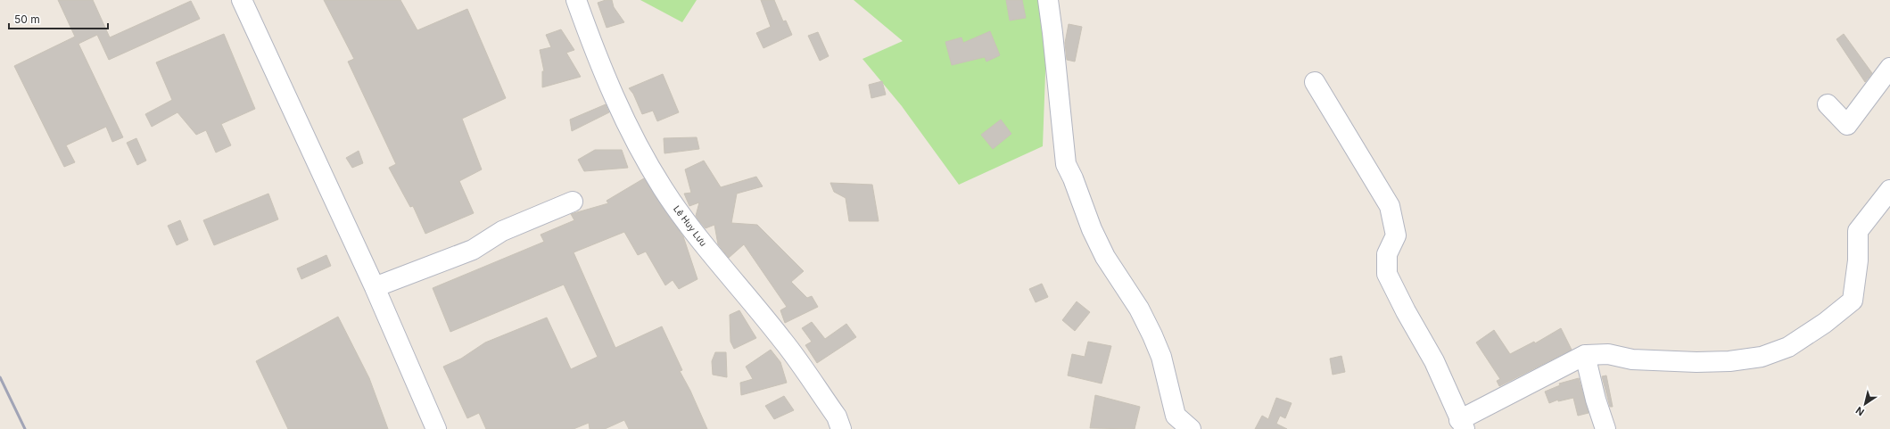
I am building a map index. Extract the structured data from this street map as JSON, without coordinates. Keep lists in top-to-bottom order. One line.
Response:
{"streets":{"street":["Lê Huy Lưu"]},"scale_bar":"50 m","north":"bottom left"}
